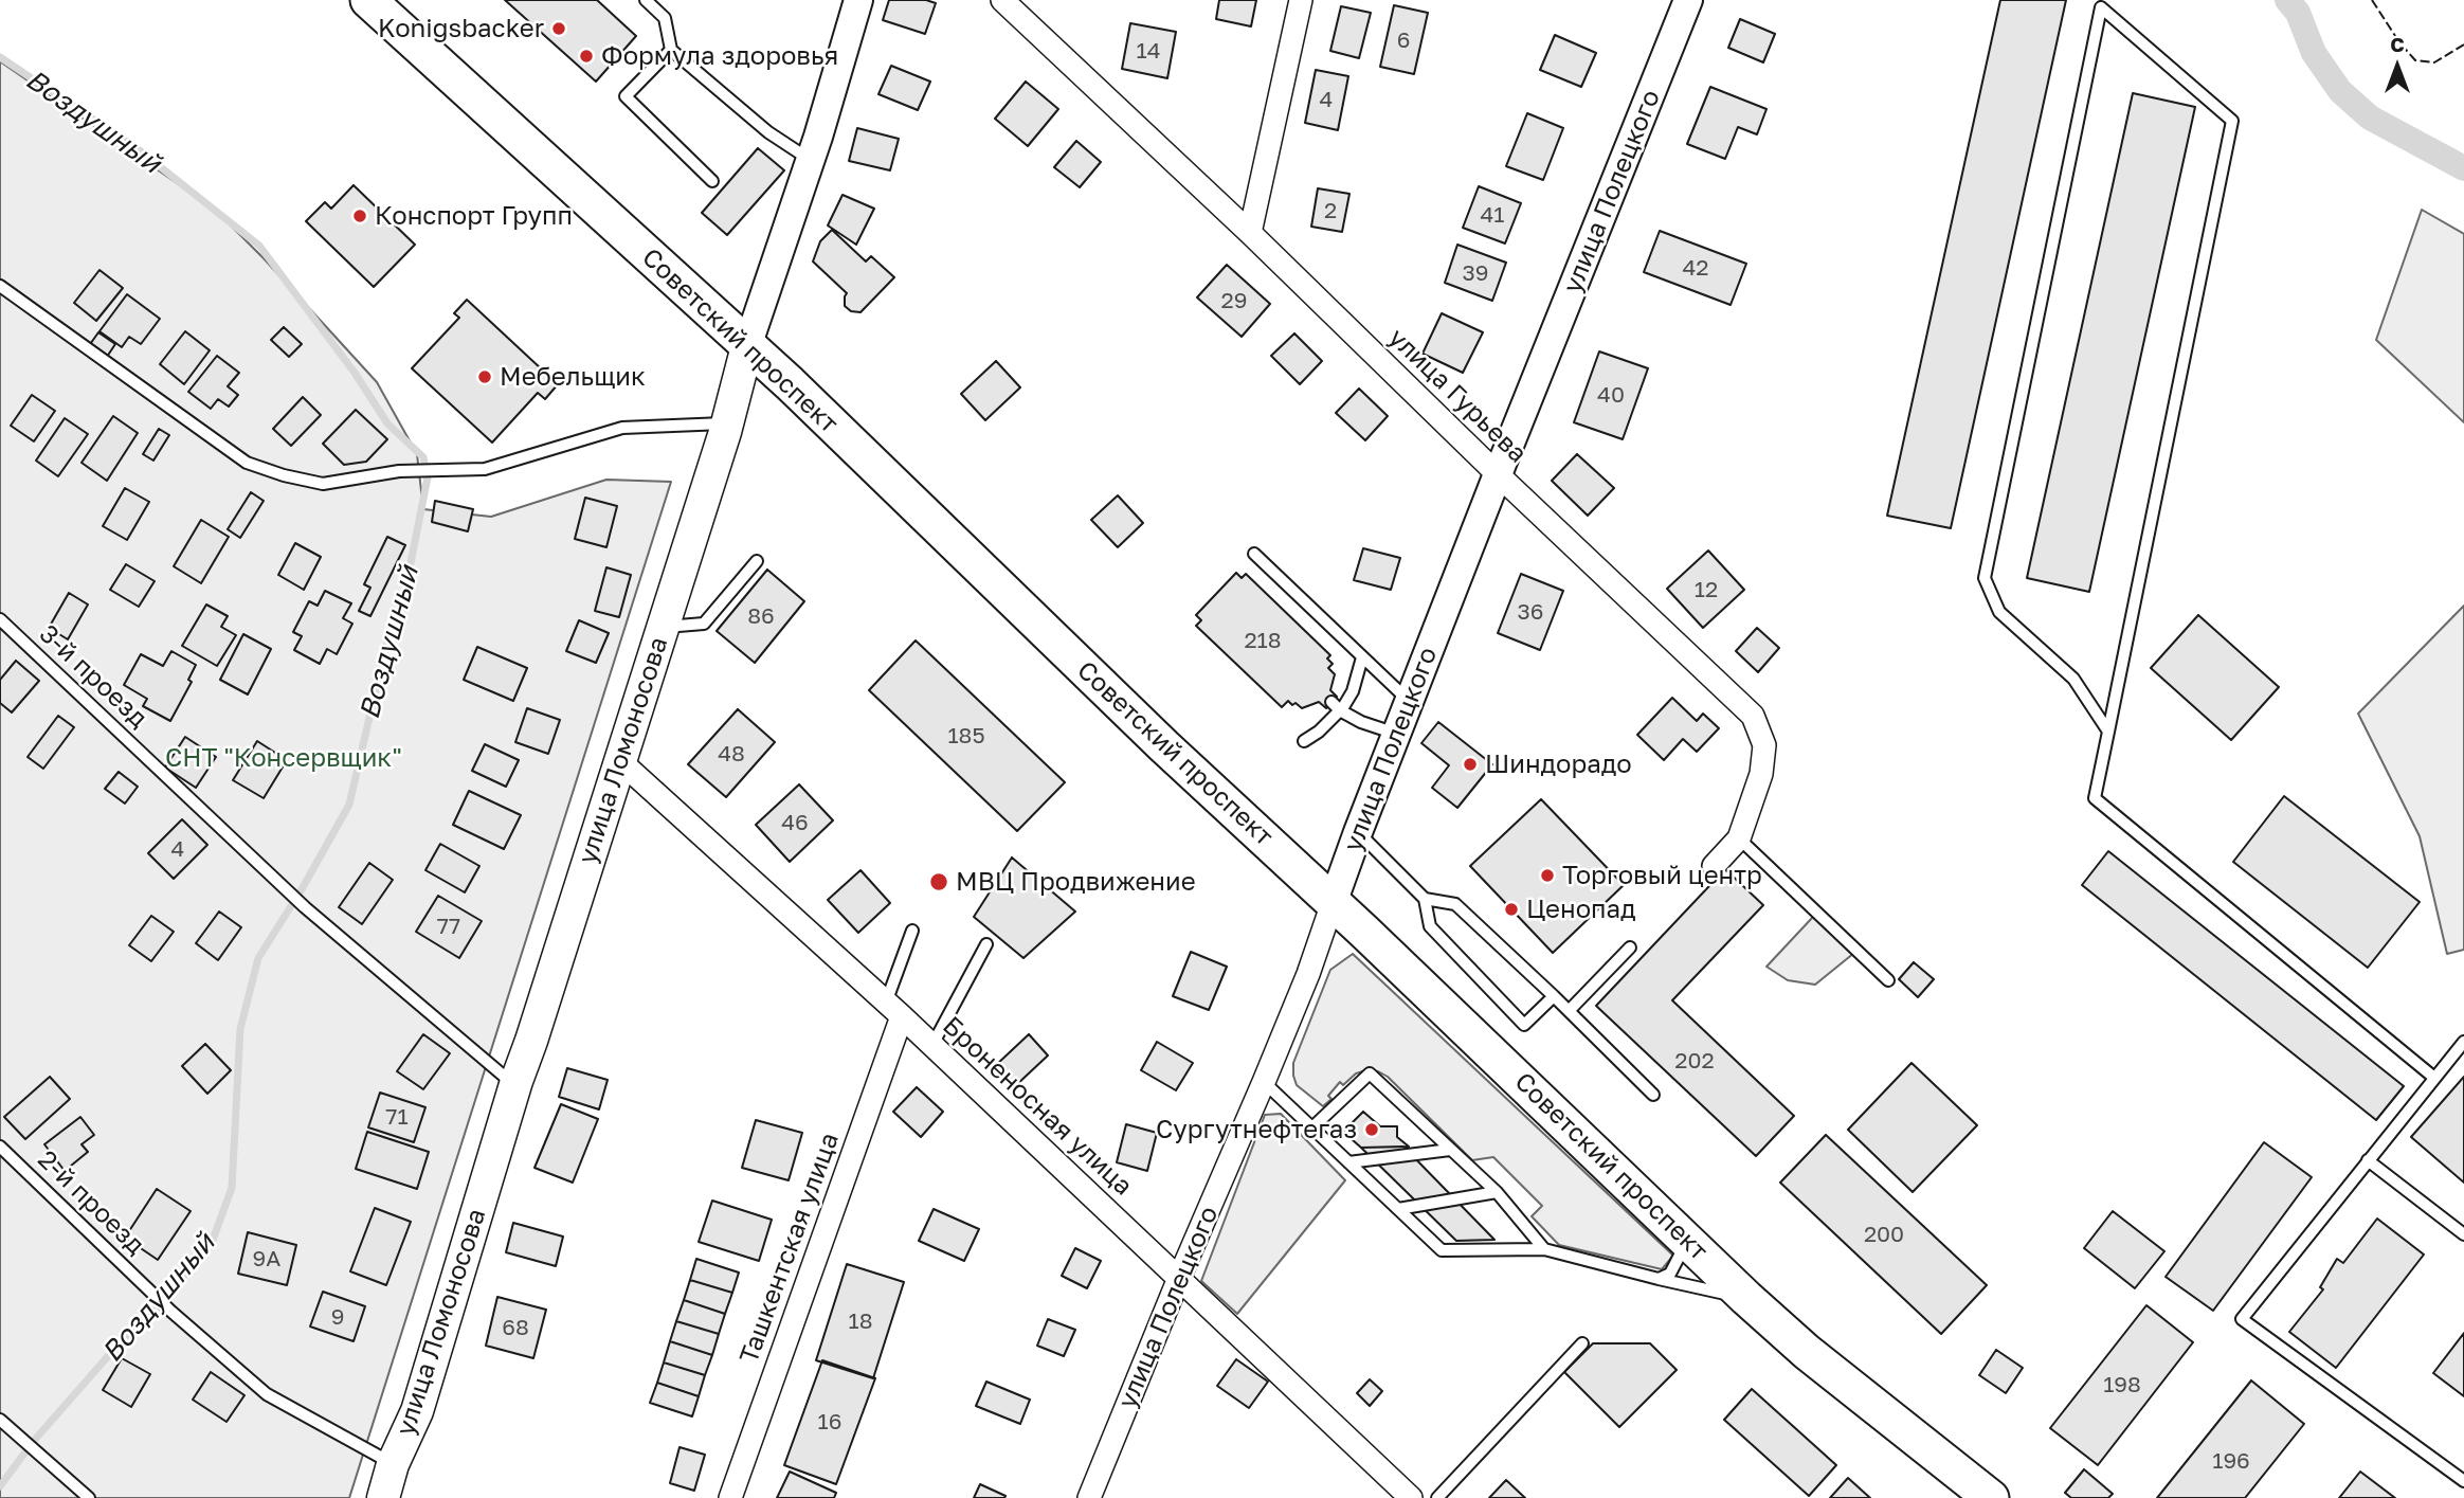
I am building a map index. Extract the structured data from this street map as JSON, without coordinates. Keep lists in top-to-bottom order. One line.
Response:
{"streets":{"main road":["Советский проспект","улица Ломоносова"],"street":["улица Полецкого","улица Гурьева","Броненосная улица","Ташкентская улица"],"lane":["3-й проезд","2-й проезд"]},"crossings":[["улица Полецкого","Советский проспект"],["улица Полецкого","улица Гурьева"],["улица Полецкого","Броненосная улица"],["Советский проспект","улица Ломоносова"],["3-й проезд","улица Ломоносова"],["улица Ломоносова","Броненосная улица"],["улица Ломоносова","2-й проезд"],["Броненосная улица","Ташкентская улица"]],"water":["Воздушный"],"parks":["СНТ \"Консервщик\""],"places":["Konigsbacker","Формула здоровья","Конспорт Групп","Мебельщик","Шиндорадо","Торговый центр","МВЦ Продвижение","Ценопад","Сургутнефтегаз"],"house_numbers":["6","14","4","2","41","42","39","29","40","12","36","86","218","185","48","46","4","77","202","71","200","9А","9","18","68","198","16","196"],"north":"top"}
